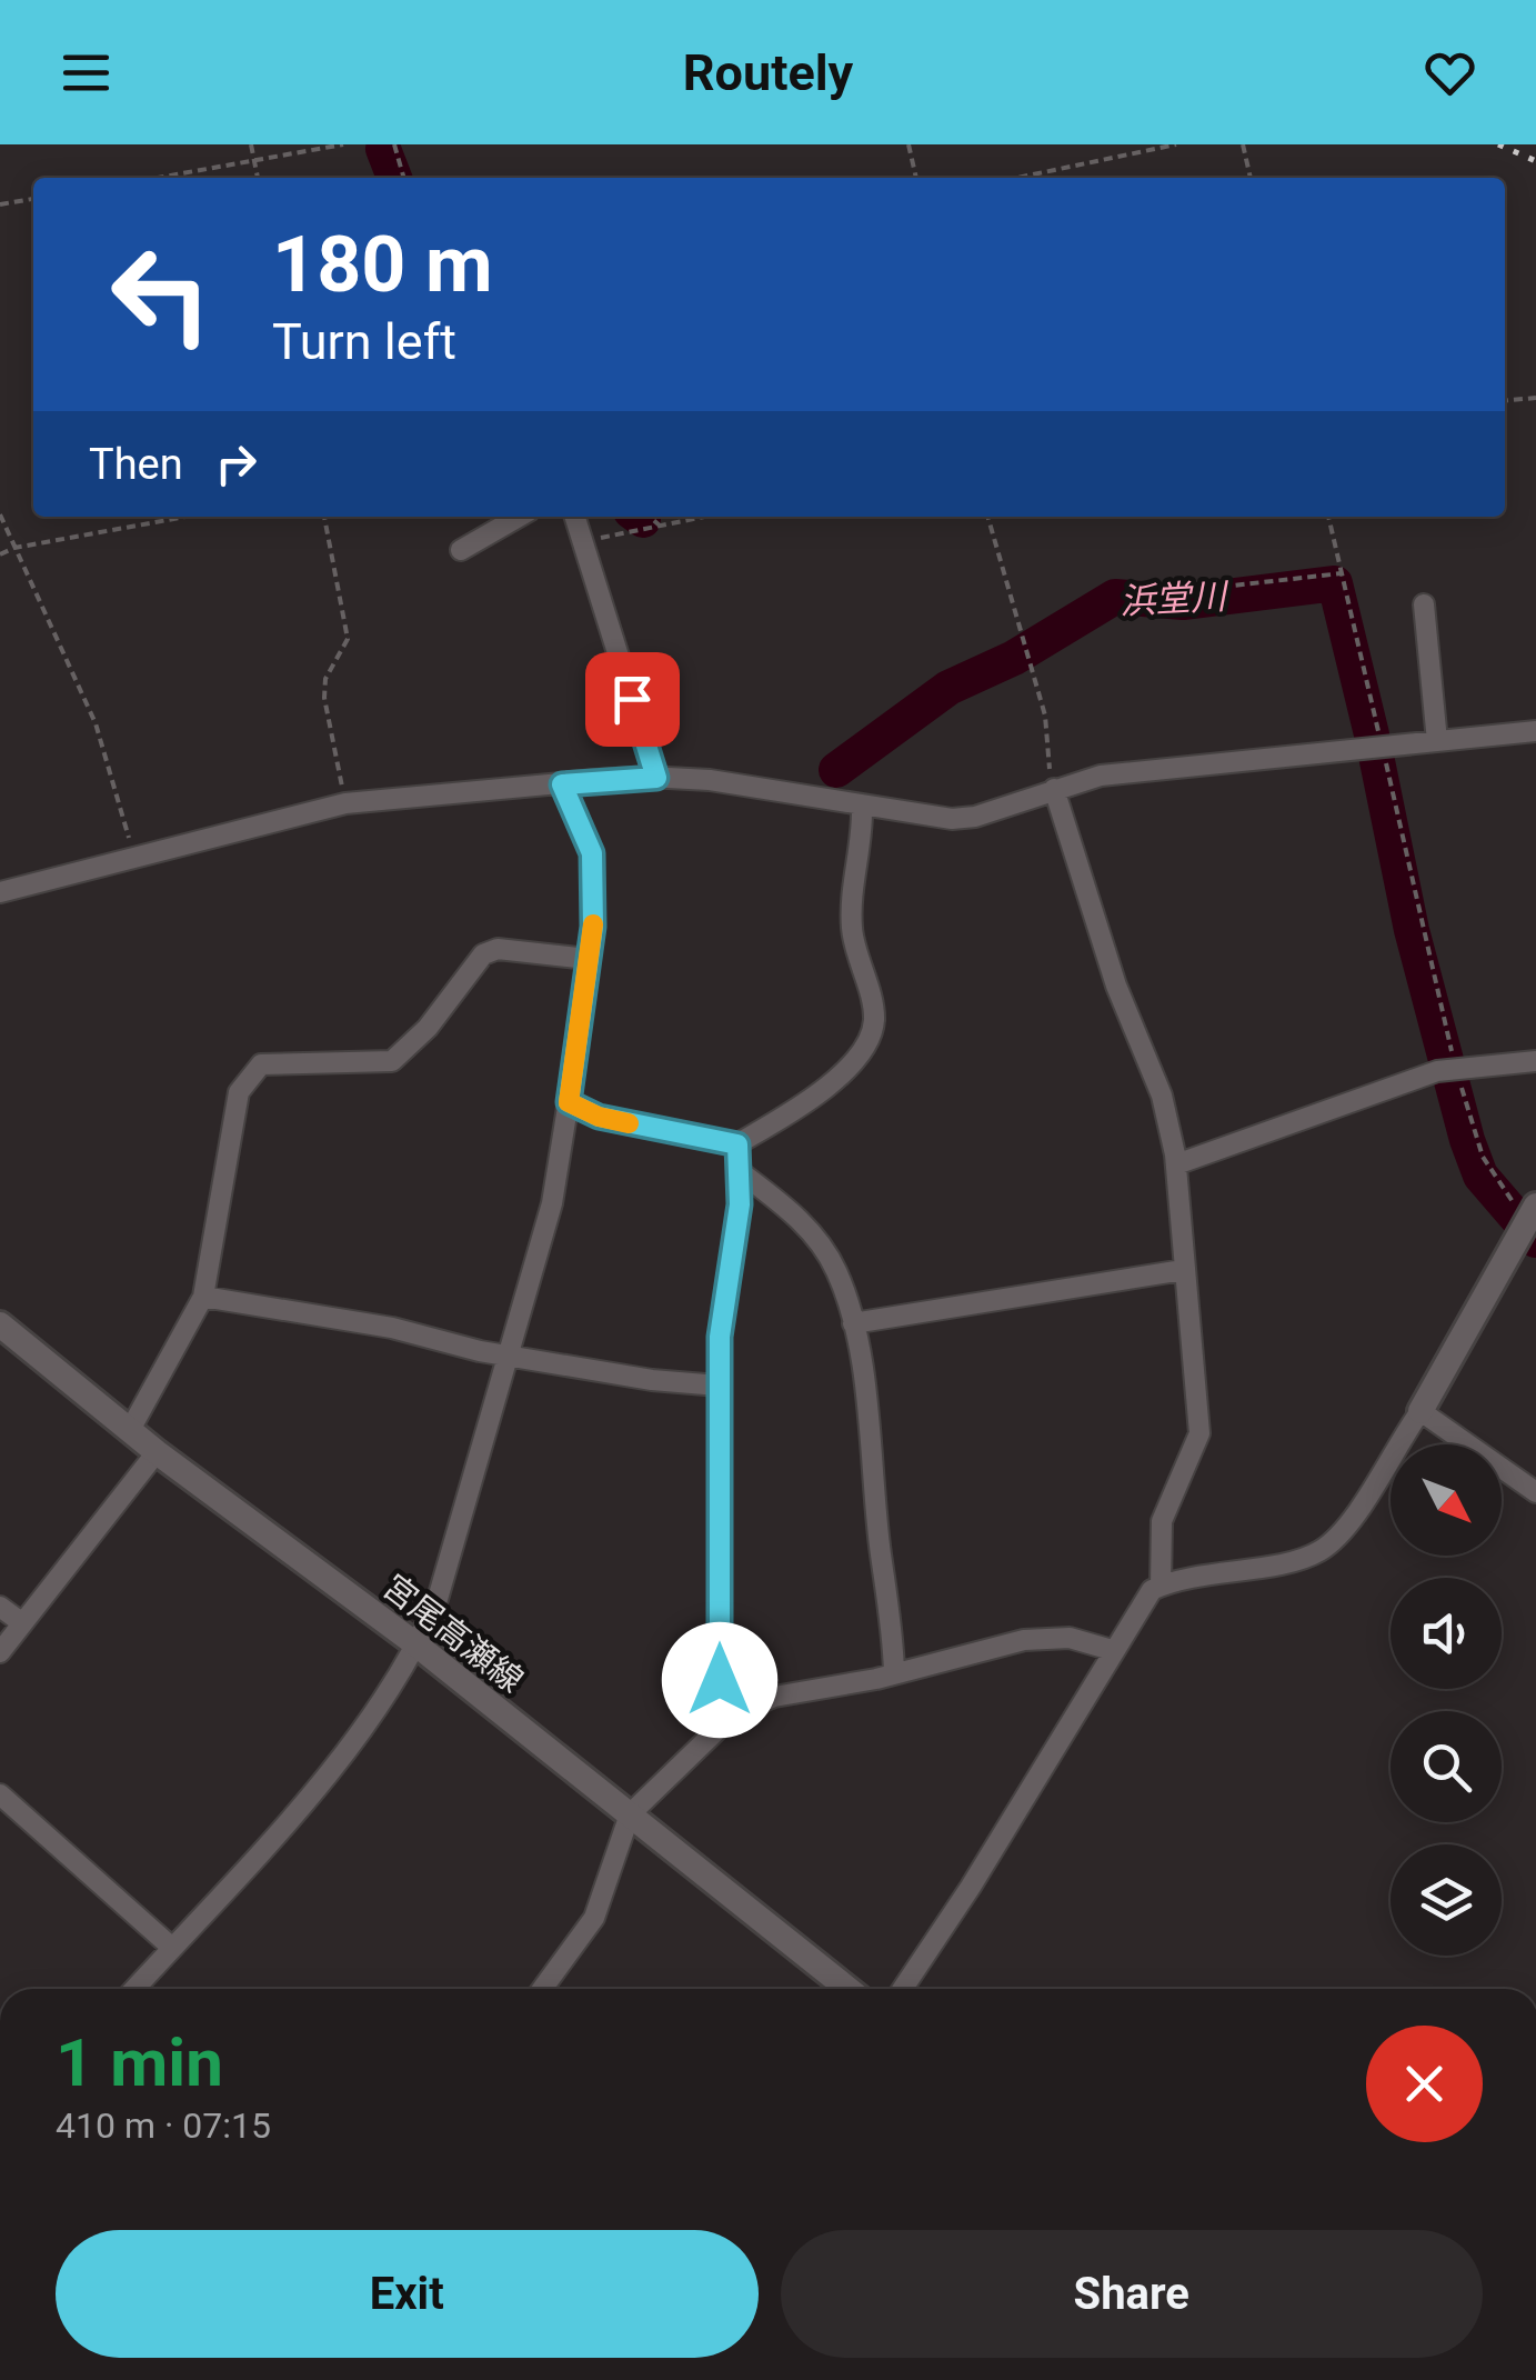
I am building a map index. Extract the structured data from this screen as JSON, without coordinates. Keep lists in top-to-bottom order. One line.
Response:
{"streets":{"main road":["宮尾高瀬線"]},"water":["浜堂川"],"north":"bottom right","page":{"header":"Routely","turn":["180 m","Turn left"],"then":"Then","heading":["1 min","410 m · 07:15"],"buttons":["Exit","Share"]}}
